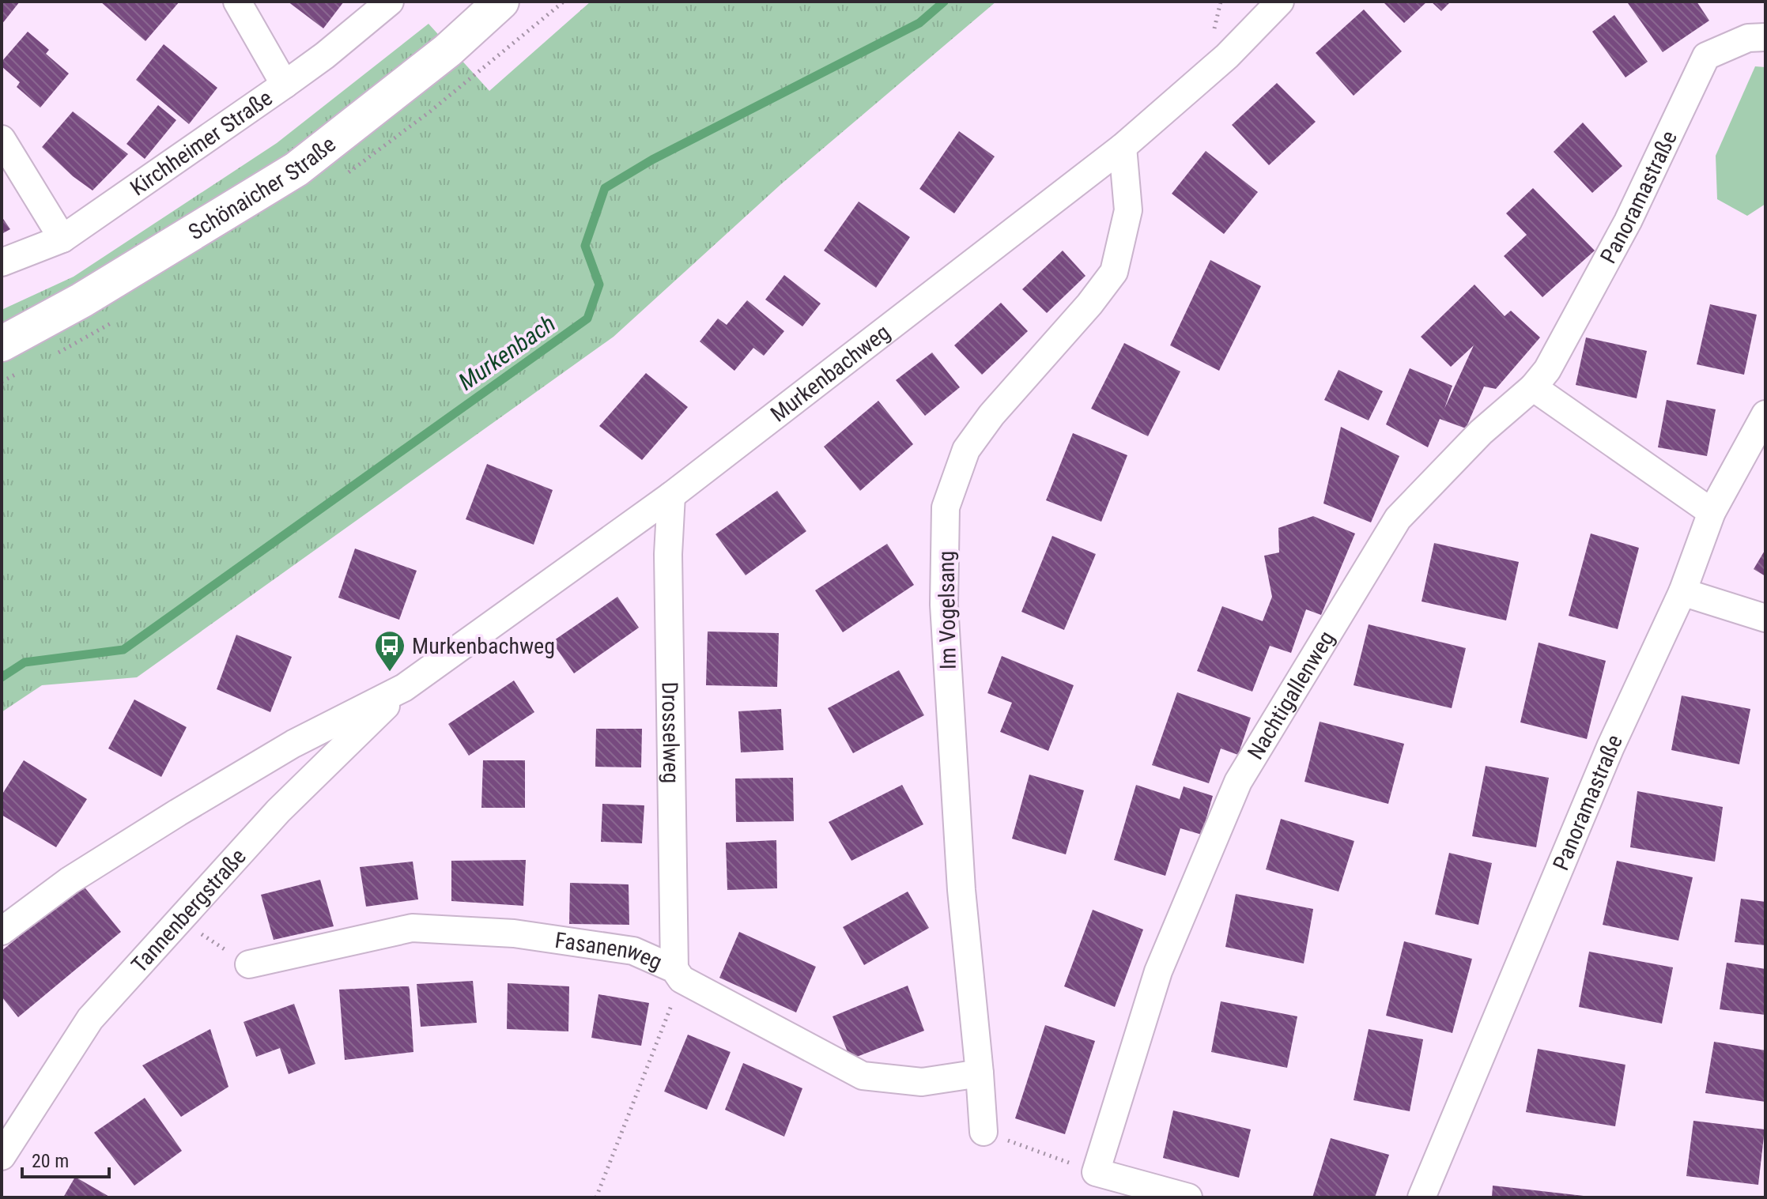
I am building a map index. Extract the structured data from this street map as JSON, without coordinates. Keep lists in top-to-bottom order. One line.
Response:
{"streets":{"main road":["Schönaicher Straße"],"street":["Kirchheimer Straße","Panoramastraße","Murkenbachweg","Im Vogelsang","Nachtigallenweg","Drosselweg","Tannenbergstraße","Fasanenweg"]},"crossings":[["Panoramastraße","Nachtigallenweg"],["Murkenbachweg","Im Vogelsang"],["Murkenbachweg","Drosselweg"],["Murkenbachweg","Tannenbergstraße"],["Im Vogelsang","Fasanenweg"],["Drosselweg","Fasanenweg"]],"water":["Murkenbach"],"places":{"bus stop":["Murkenbachweg"]},"scale_bar":"20 m"}
